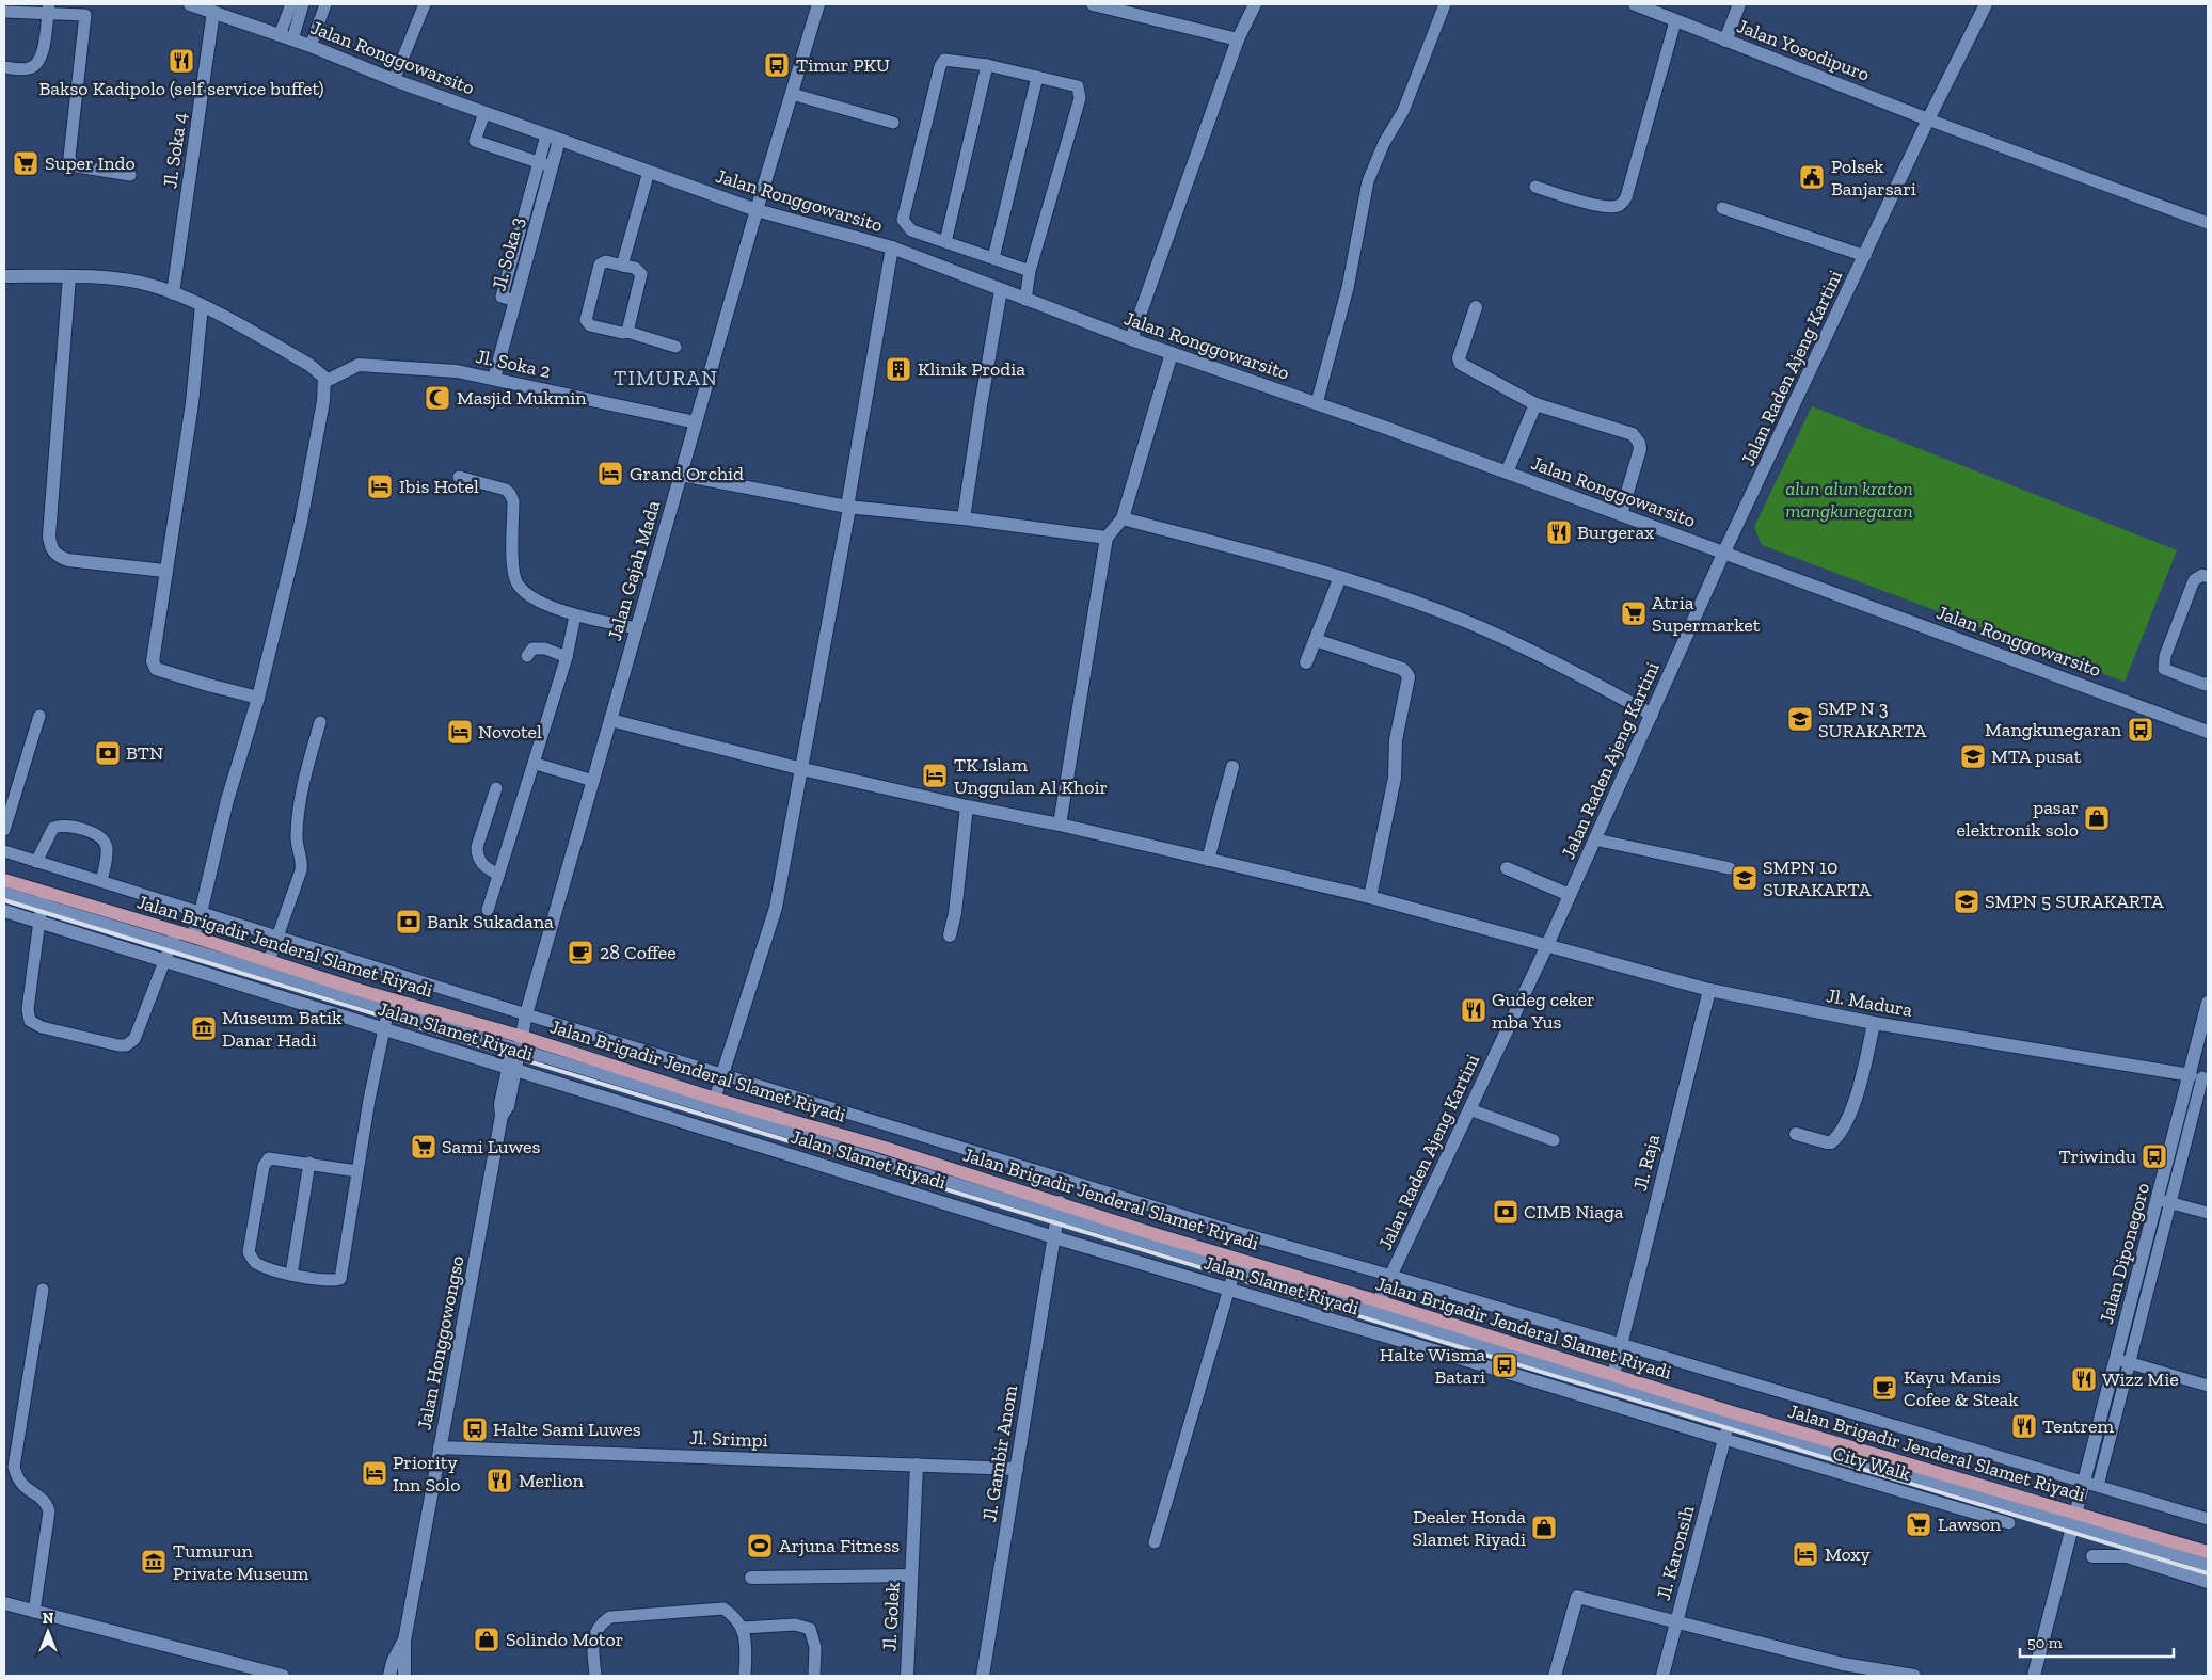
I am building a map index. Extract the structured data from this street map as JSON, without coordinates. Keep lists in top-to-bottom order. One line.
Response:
{"streets":{"main road":["Jalan Brigadir Jenderal Slamet Riyadi"],"street":["Jalan Yosodipuro","Jalan Ronggowarsito","Jl. Soka 4","Jl. Soka 3","Jl. Soka 2","Jalan Raden Ajeng Kartini","Jalan Gajah Mada","Jl. Madura","Jalan Slamet Riyadi","Jl. Raja","Jalan Diponegoro","Jalan Honggowongso","Jl. Srimpi","Jl. Gambir Anom","Jl. Karonsih","Jl. Golek"],"lane":["City Walk"]},"crossings":[["Jalan Yosodipuro","Jalan Raden Ajeng Kartini"],["Jalan Ronggowarsito","Jl. Soka 4"],["Jalan Ronggowarsito","Jl. Soka 3"],["Jalan Ronggowarsito","Jalan Raden Ajeng Kartini"],["Jalan Ronggowarsito","Jalan Gajah Mada"],["Jl. Soka 3","Jl. Soka 2"],["Jl. Soka 2","Jalan Gajah Mada"],["Jalan Raden Ajeng Kartini","Jalan Brigadir Jenderal Slamet Riyadi"],["Jalan Raden Ajeng Kartini","Jl. Madura"],["Jalan Gajah Mada","Jalan Brigadir Jenderal Slamet Riyadi"],["Jalan Gajah Mada","Jl. Madura"],["Jalan Gajah Mada","Jalan Honggowongso"],["Jalan Brigadir Jenderal Slamet Riyadi","Jl. Raja"],["Jalan Brigadir Jenderal Slamet Riyadi","Jalan Diponegoro"],["Jalan Brigadir Jenderal Slamet Riyadi","Jalan Honggowongso"],["Jalan Brigadir Jenderal Slamet Riyadi","Jl. Gambir Anom"],["Jl. Madura","Jl. Raja"],["Jl. Madura","Jalan Diponegoro"],["Jalan Slamet Riyadi","Jalan Honggowongso"],["Jalan Slamet Riyadi","Jl. Gambir Anom"],["Jalan Slamet Riyadi","City Walk"],["Jalan Slamet Riyadi","Jl. Karonsih"],["Jalan Honggowongso","Jl. Srimpi"],["Jl. Srimpi","Jl. Gambir Anom"],["Jl. Srimpi","Jl. Golek"],["City Walk","Jl. Karonsih"]],"districts":["TIMURAN"],"parks":["alun alun kraton mangkunegaran"],"places":{"restaurant":["Bakso Kadipolo (self service buffet)","Burgerax","Gudeg ceker mba Yus","Wizz Mie","Tentrem","Merlion"],"bus stop":["Timur PKU","Mangkunegaran","Triwindu","Halte Wisma Batari","Halte Sami Luwes"],"supermarket":["Super Indo","Atria Supermarket","Sami Luwes","Lawson"],"public building":["Polsek Banjarsari"],"building":["Klinik Prodia"],"mosque":["Masjid Mukmin"],"hotel":["Grand Orchid","Ibis Hotel","Novotel","TK Islam Unggulan Al Khoir","Priority Inn Solo","Moxy"],"school or university":["SMP N 3 SURAKARTA","MTA pusat","SMPN 10 SURAKARTA","SMPN 5 SURAKARTA"],"bank":["BTN","Bank Sukadana","CIMB Niaga"],"shop":["pasar elektronik solo","Dealer Honda Slamet Riyadi","Solindo Motor"],"cafe":["28 Coffee","Kayu Manis Cofee & Steak"],"museum":["Museum Batik Danar Hadi","Tumurun Private Museum"],"sports":["Arjuna Fitness"]},"scale_bar":"50 m","north":"top"}
